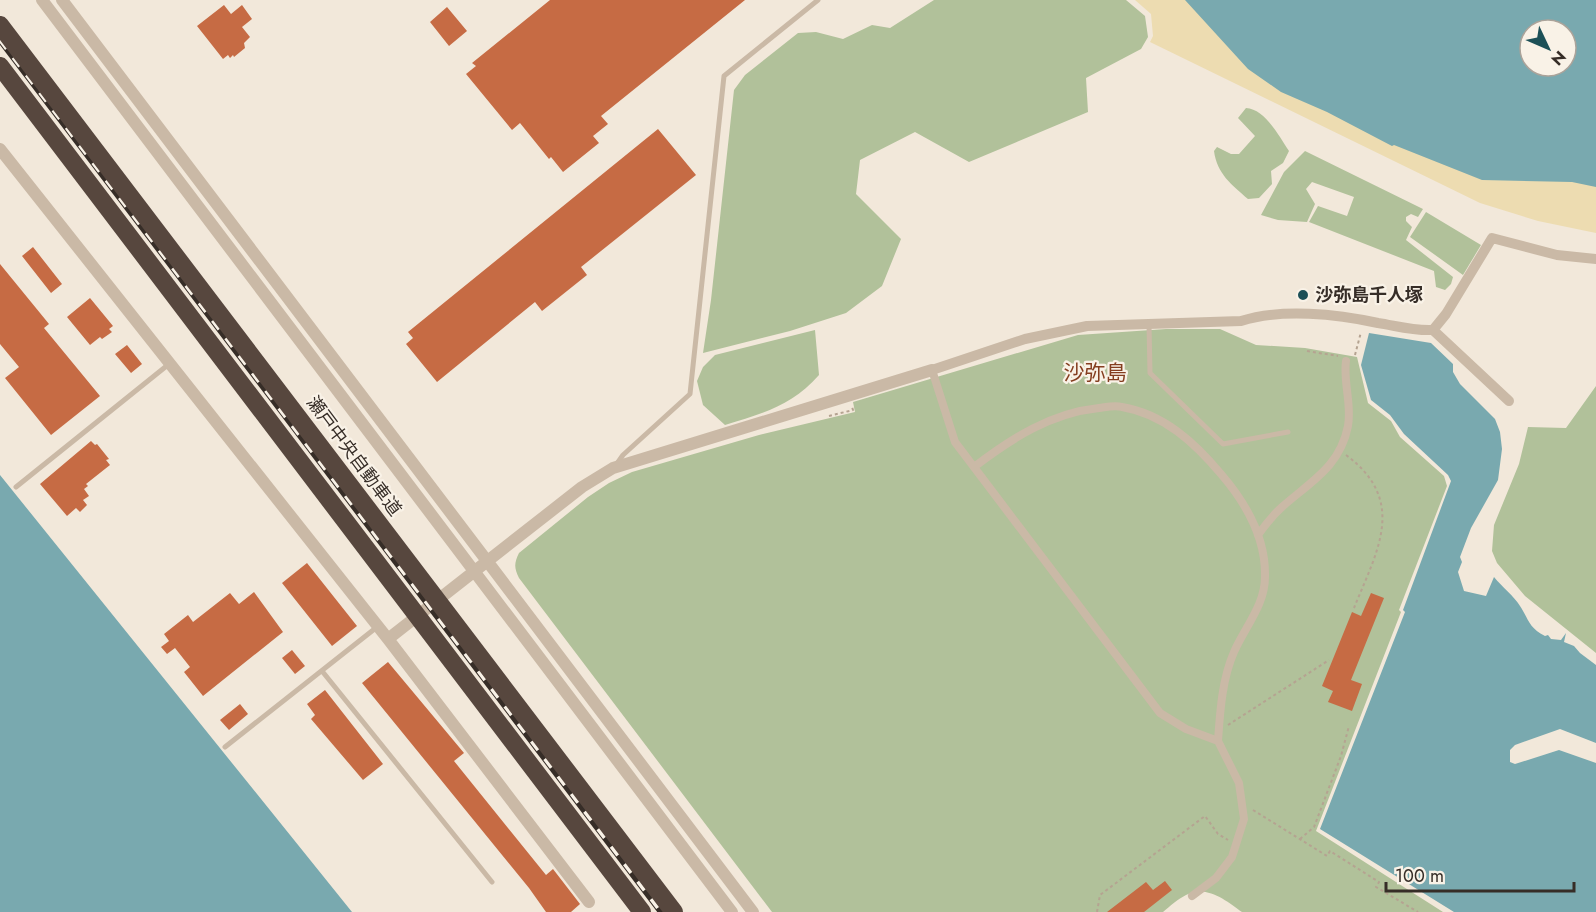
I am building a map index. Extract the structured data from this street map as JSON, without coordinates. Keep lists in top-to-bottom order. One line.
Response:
{"streets":{"highway":["瀬戸中央自動車道"]},"districts":["沙弥島"],"places":["沙弥島千人塚"],"scale_bar":"100 m","north":"bottom right"}
